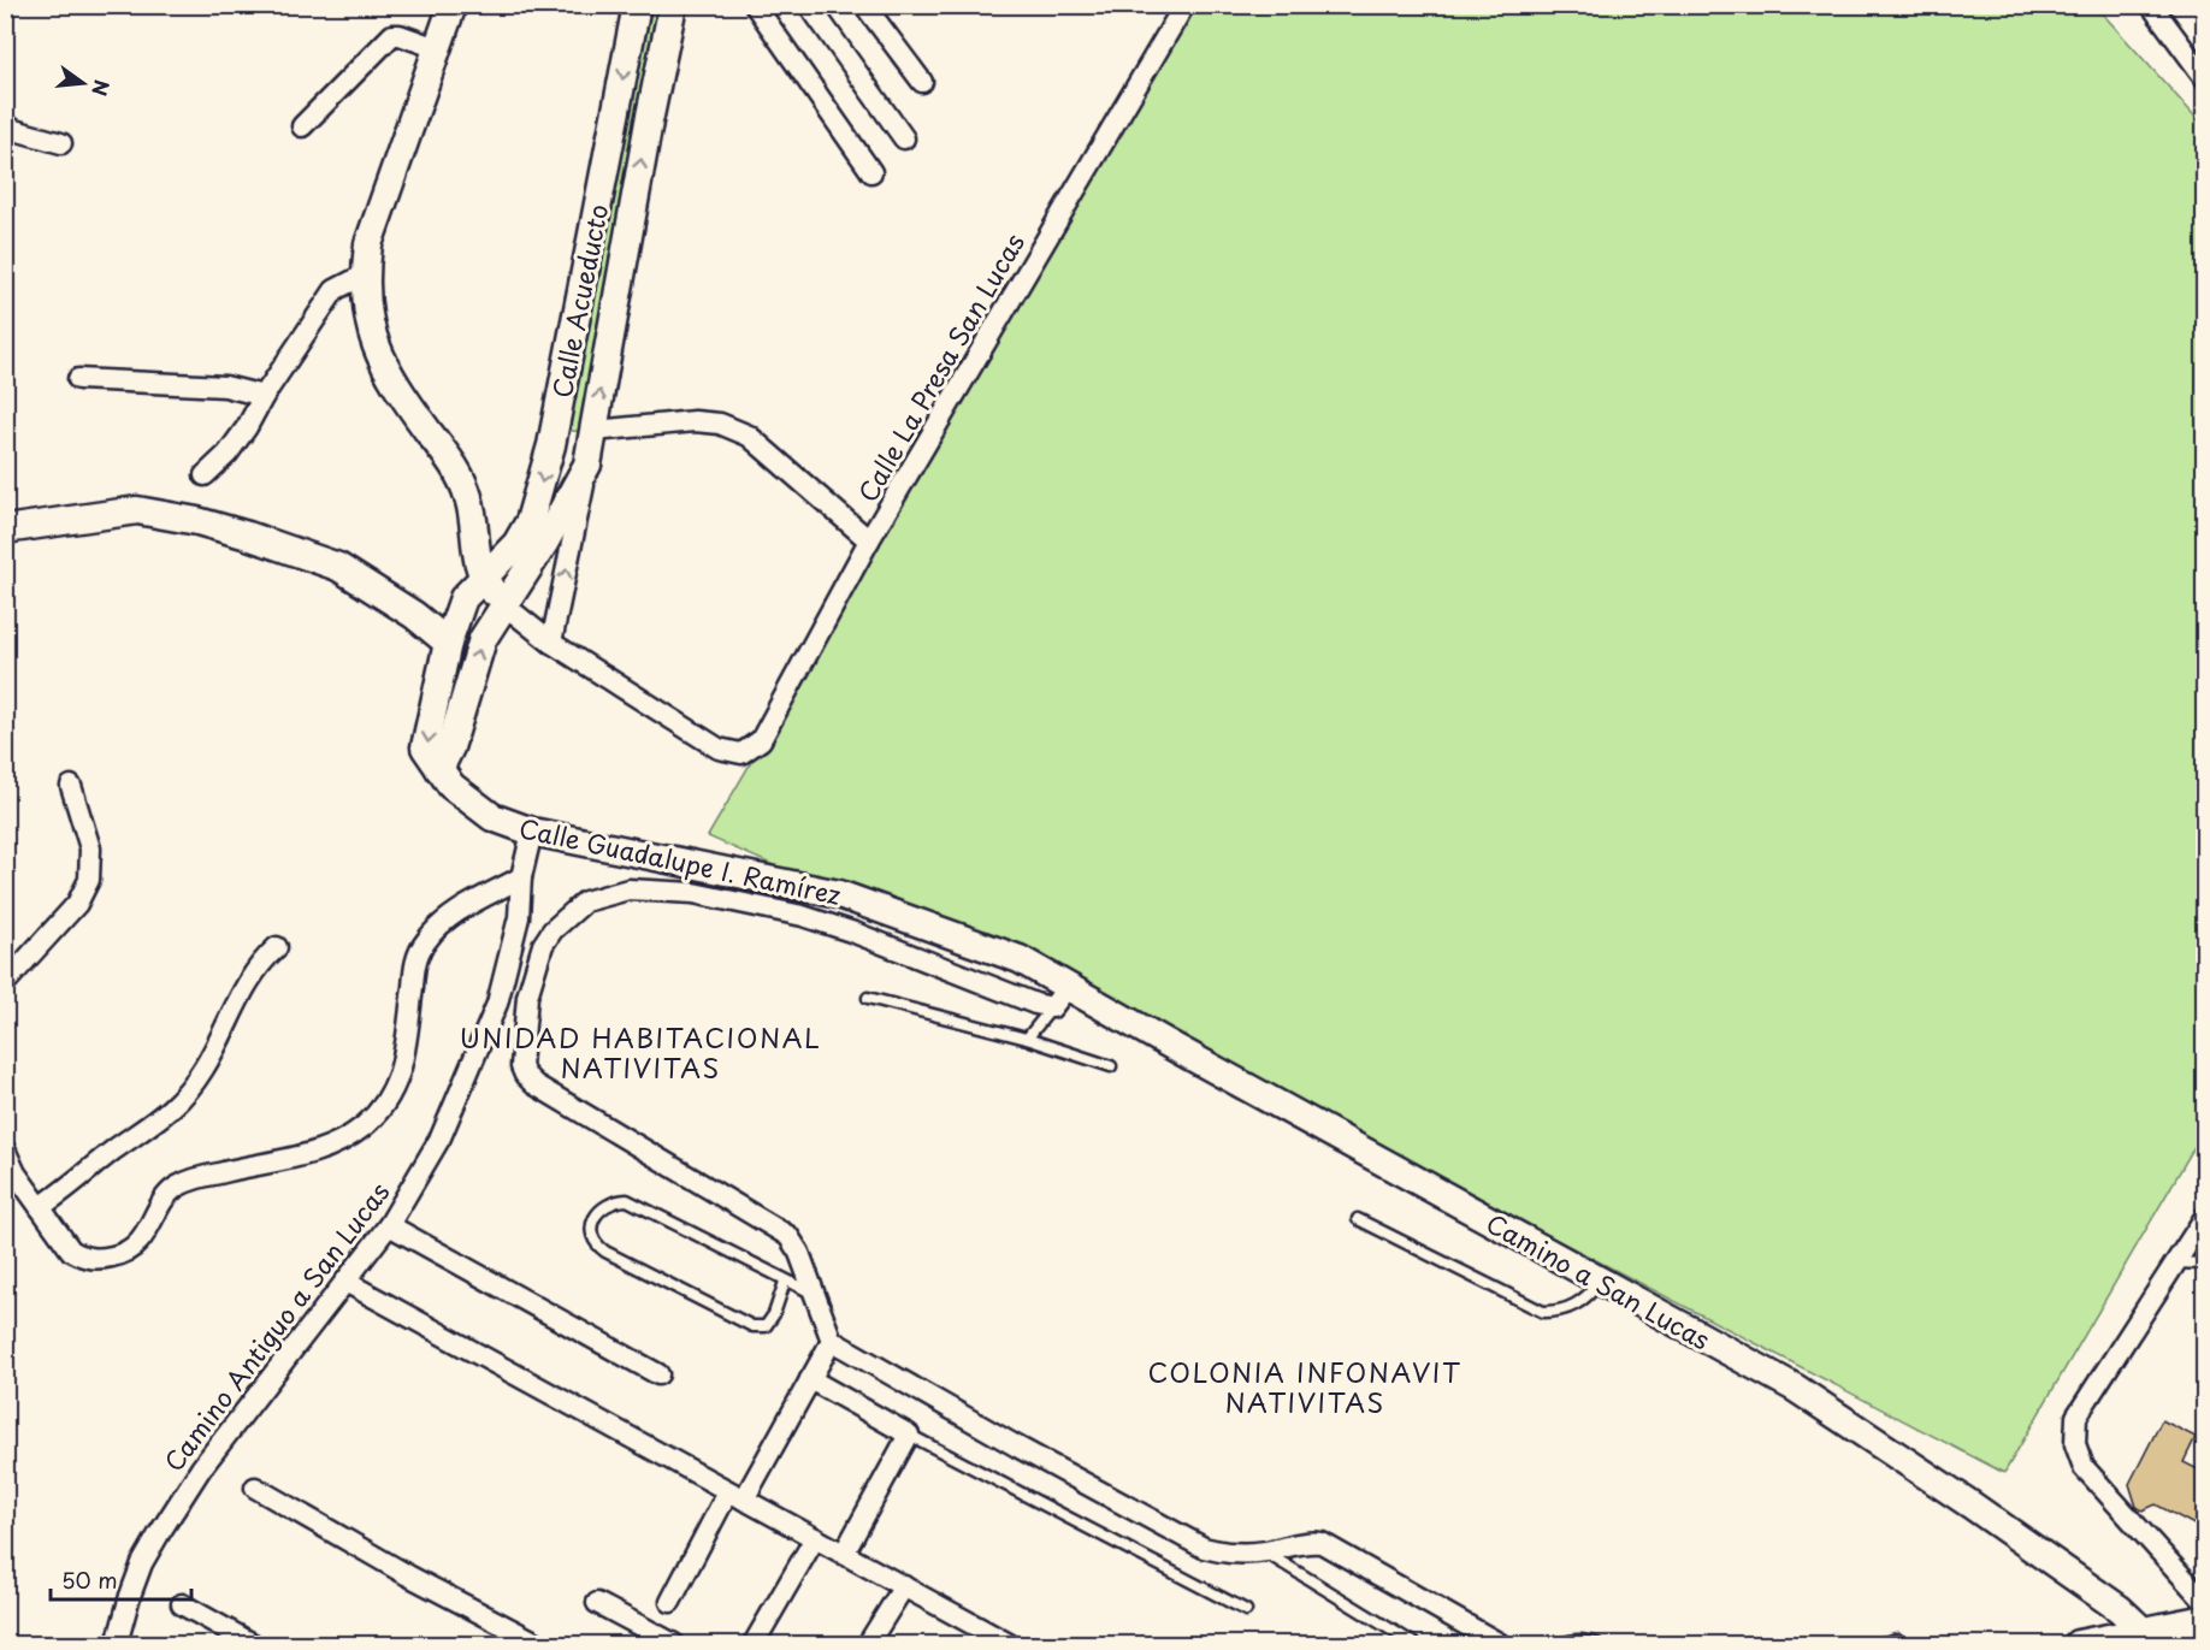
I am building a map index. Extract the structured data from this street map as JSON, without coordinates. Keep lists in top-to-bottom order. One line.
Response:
{"streets":{"street":["Calle Acueducto","Calle La Presa San Lucas","Calle Guadalupe I. Ramírez","Camino a San Lucas","Camino Antiguo a San Lucas"]},"crossings":[["Calle Acueducto","Calle La Presa San Lucas"],["Calle Acueducto","Calle Guadalupe I. Ramírez"],["Calle Guadalupe I. Ramírez","Camino a San Lucas"],["Calle Guadalupe I. Ramírez","Camino Antiguo a San Lucas"]],"districts":["UNIDAD HABITACIONAL NATIVITAS","COLONIA INFONAVIT NATIVITAS"],"scale_bar":"50 m","north":"right"}
